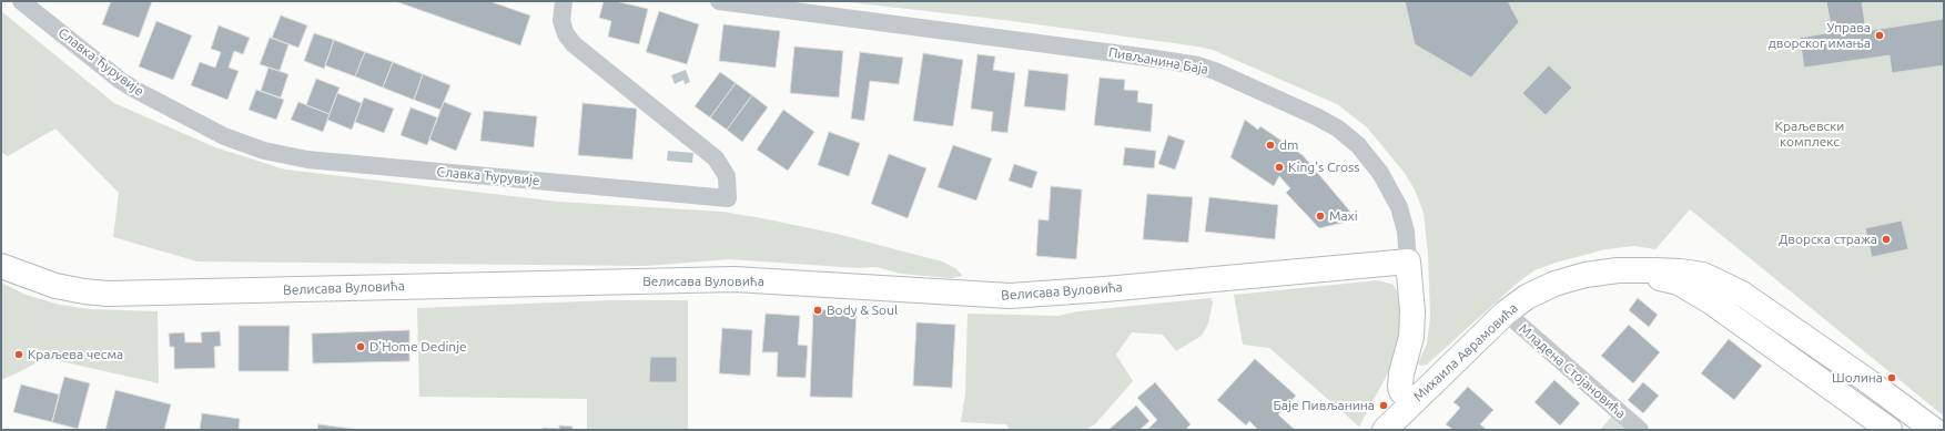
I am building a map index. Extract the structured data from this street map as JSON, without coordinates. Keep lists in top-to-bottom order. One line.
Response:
{"streets":{"street":["Пивљанина Баја","Славка Ћурувије","Велисава Вуловића","Михаила Аврамовића","Младена Стојановића"]},"crossings":[["Пивљанина Баја","Велисава Вуловића"],["Пивљанина Баја","Михаила Аврамовића"],["Михаила Аврамовића","Младена Стојановића"]],"parks":["Краљевски комплекс"],"places":["Управа дворског имања","dm","King's Cross","Maxi","Дворска стража","Body & Soul","D'Home Dedinje","Краљева чесма","Шолина","Баје Пивљанина"]}
